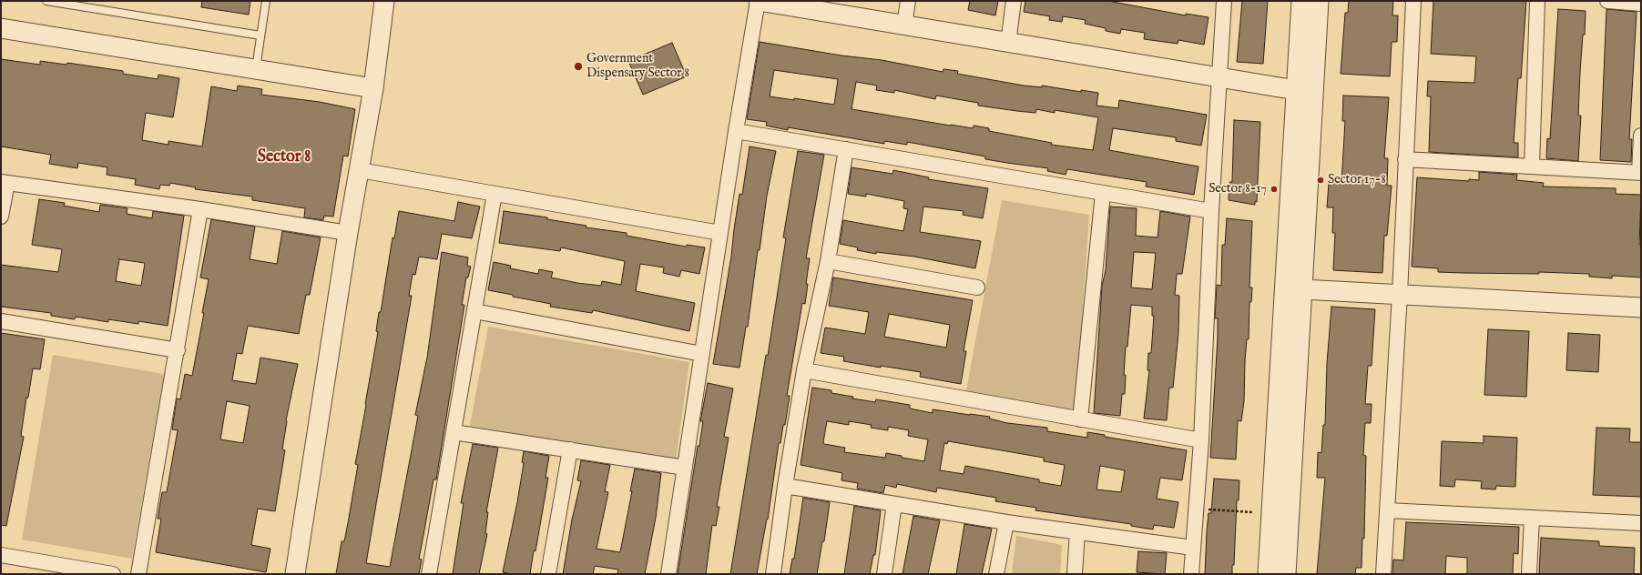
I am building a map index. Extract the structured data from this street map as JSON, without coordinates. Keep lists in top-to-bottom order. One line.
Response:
{"districts":["Sector 8"],"places":["Government Dispensary Sector 8","Sector 17-8","Sector 8-17"]}
